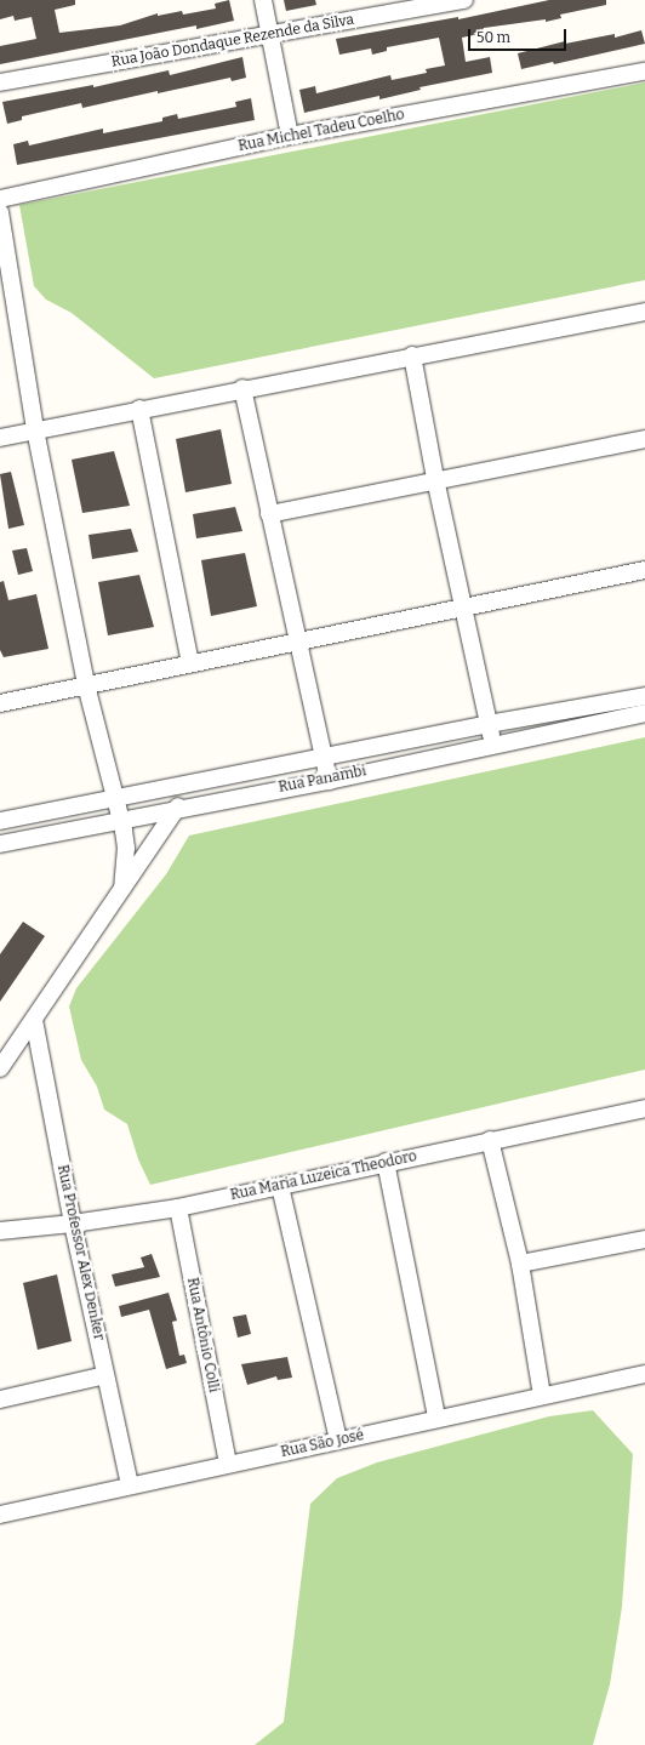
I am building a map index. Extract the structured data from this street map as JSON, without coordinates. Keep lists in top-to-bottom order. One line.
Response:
{"streets":{"street":["Rua João Dondaque Rezende da Silva","Rua Michel Tadeu Coelho","Rua Panambi","Rua Maria Luzeica Theodoro","Rua Professor Alex Denker","Rua Antônio Colli","Rua São José"]},"crossings":[["Rua Maria Luzeica Theodoro","Rua Professor Alex Denker"],["Rua Maria Luzeica Theodoro","Rua Antônio Colli"],["Rua Professor Alex Denker","Rua São José"],["Rua Antônio Colli","Rua São José"]],"scale_bar":"50 m"}
